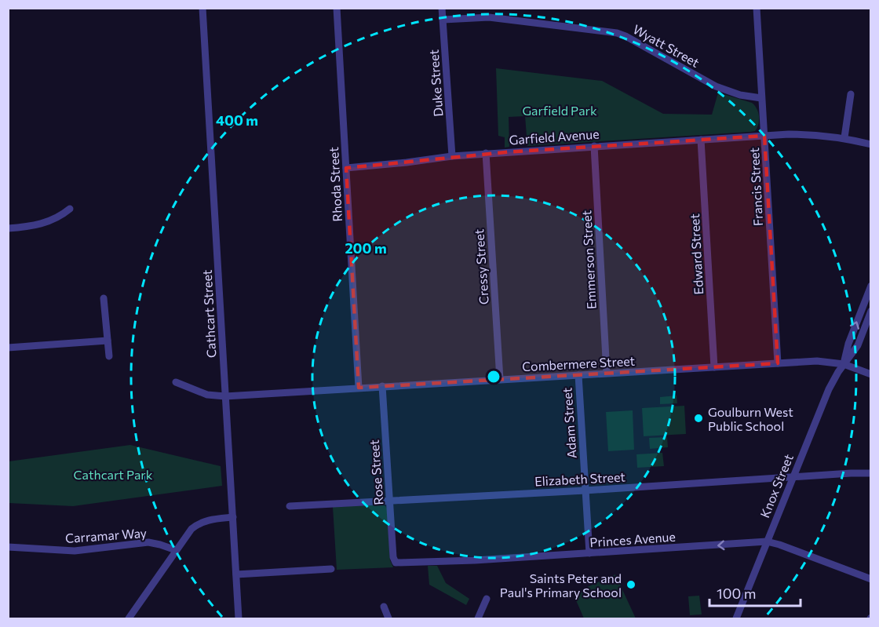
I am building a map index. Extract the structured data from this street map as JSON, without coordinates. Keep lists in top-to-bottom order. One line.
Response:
{"streets":{"street":["Wyatt Street","Duke Street","Garfield Avenue","Rhoda Street","Francis Street","Edward Street","Emmerson Street","Cressy Street","Cathcart Street","Combermere Street","Adam Street","Rose Street","Elizabeth Street","Knox Street","Carramar Way","Princes Avenue"]},"crossings":[["Wyatt Street","Duke Street"],["Wyatt Street","Francis Street"],["Duke Street","Garfield Avenue"],["Garfield Avenue","Rhoda Street"],["Garfield Avenue","Francis Street"],["Garfield Avenue","Edward Street"],["Garfield Avenue","Emmerson Street"],["Garfield Avenue","Cressy Street"],["Rhoda Street","Combermere Street"],["Francis Street","Combermere Street"],["Edward Street","Combermere Street"],["Emmerson Street","Combermere Street"],["Cressy Street","Combermere Street"],["Cathcart Street","Combermere Street"],["Combermere Street","Adam Street"],["Combermere Street","Rose Street"],["Combermere Street","Knox Street"],["Adam Street","Elizabeth Street"],["Adam Street","Princes Avenue"],["Rose Street","Elizabeth Street"],["Rose Street","Princes Avenue"],["Elizabeth Street","Knox Street"],["Knox Street","Princes Avenue"]],"one_way":["Princes Avenue"],"parks":["Garfield Park","Cathcart Park"],"places":["Goulburn West Public School","Saints Peter and Paul's Primary School"],"scale_bar":"100 m","rings":["400 m","200 m"]}
